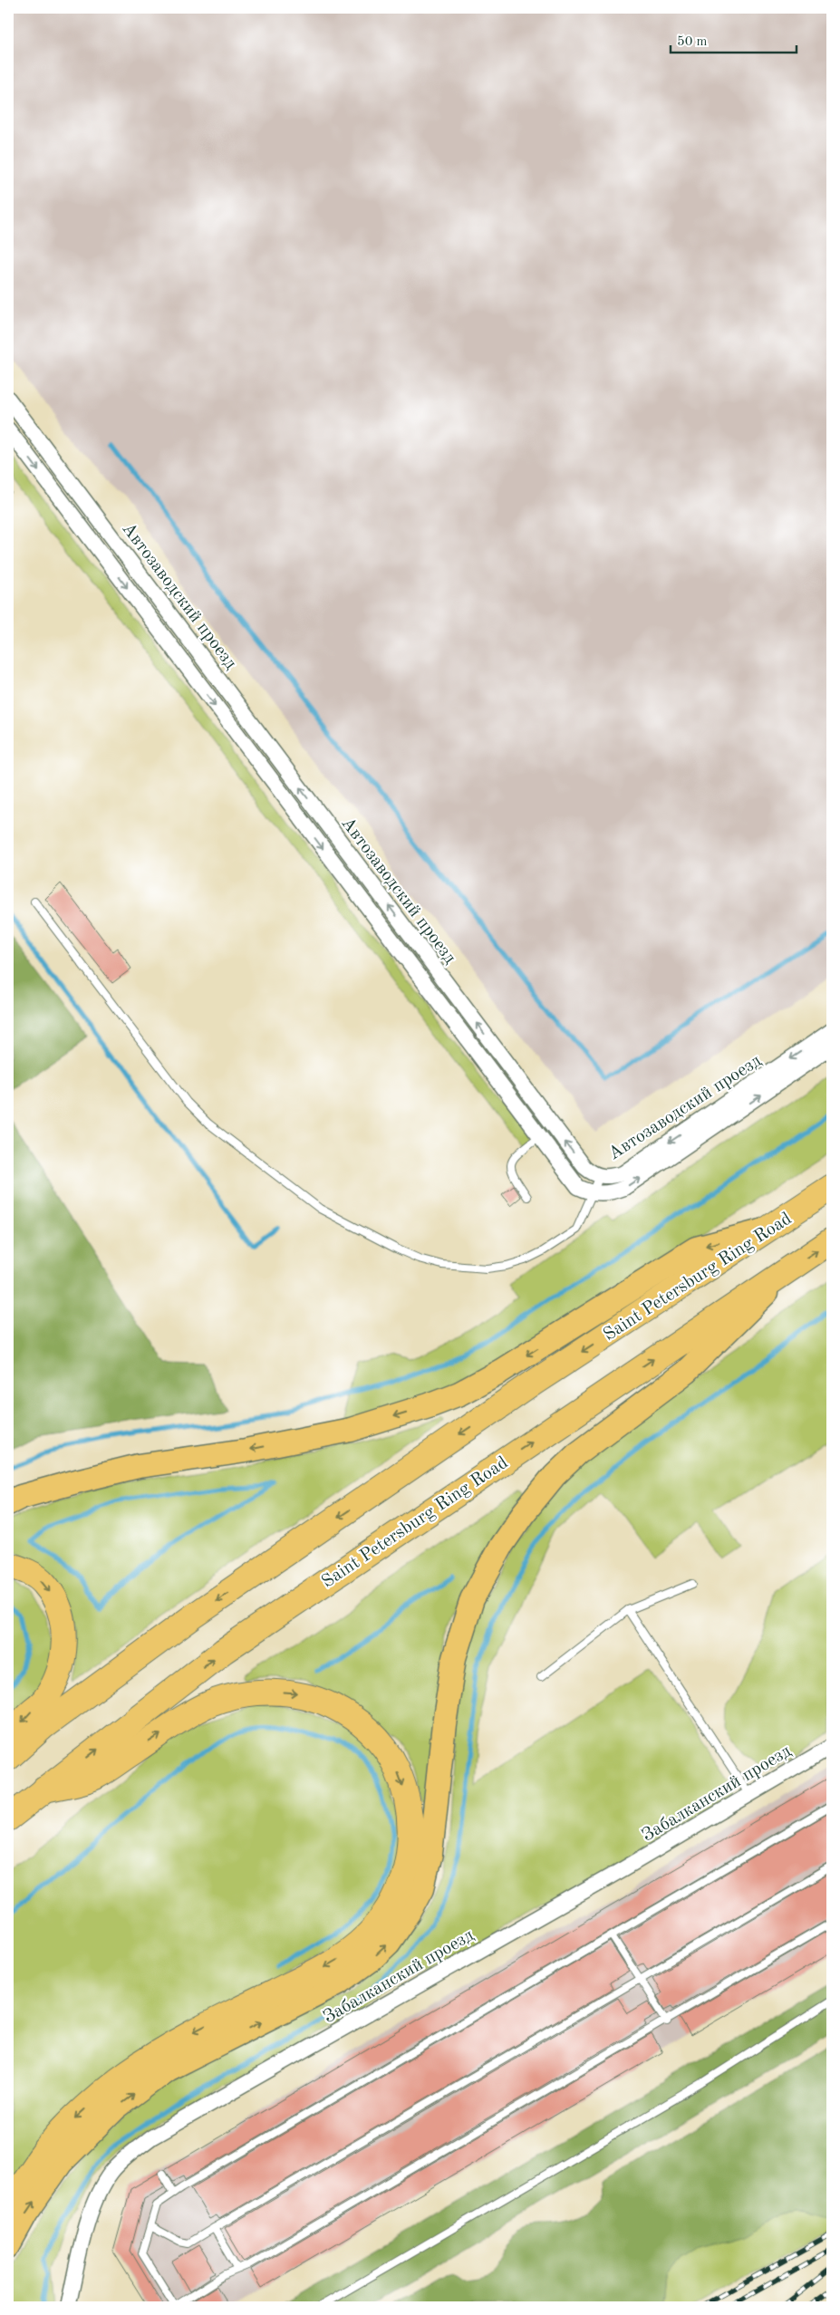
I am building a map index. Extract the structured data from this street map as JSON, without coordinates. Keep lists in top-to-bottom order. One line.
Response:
{"streets":{"highway":["Saint Petersburg Ring Road"],"street":["Автозаводский проезд","Забалканский проезд"]},"scale_bar":"50 m"}
